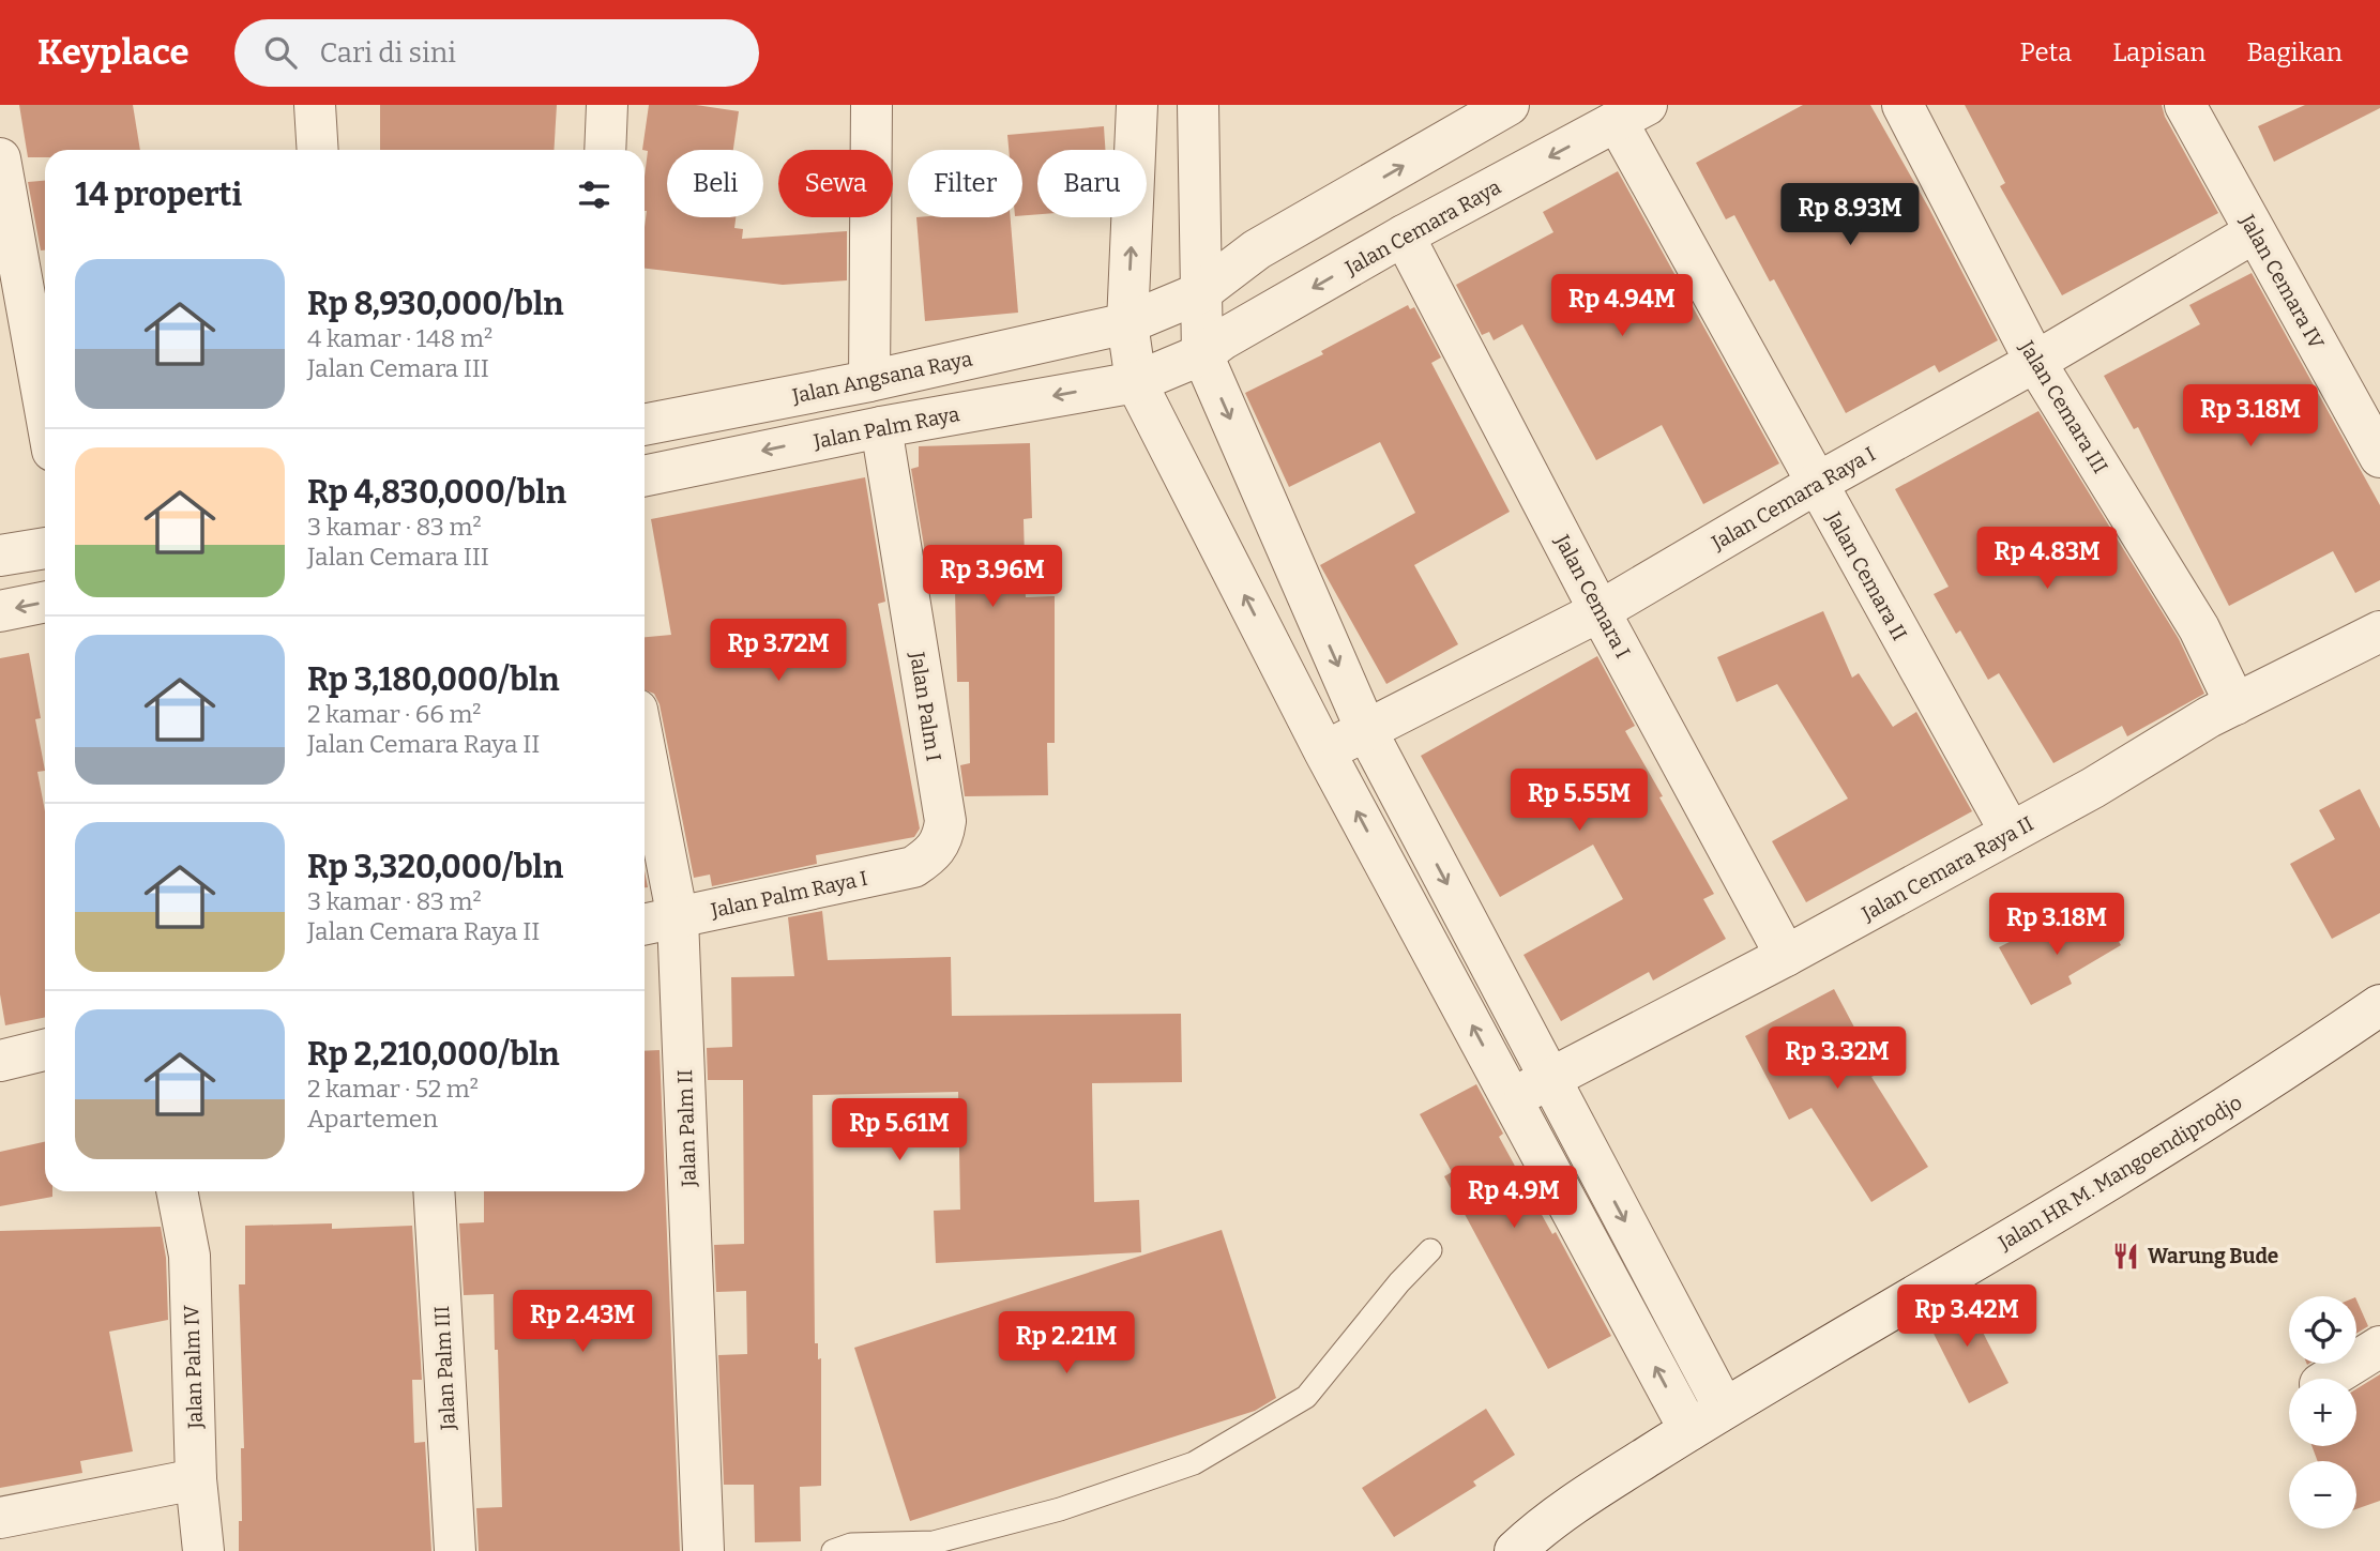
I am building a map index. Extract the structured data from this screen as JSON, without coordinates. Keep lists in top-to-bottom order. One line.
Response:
{"streets":{"street":["Jalan Cemara Raya","Jalan Cemara IV","Jalan Angsana Raya","Jalan Cemara III","Jalan Palm Raya","Jalan Cemara Raya I","Jalan Cemara II","Jalan Cemara I","Jalan Palm I","Jalan Cemara Raya II","Jalan Palm Raya I","Jalan Palm II","Jalan HR M. Mangoendiprodjo","Jalan Palm IV","Jalan Palm III"]},"crossings":[["Jalan Cemara Raya","Jalan Palm Raya"],["Jalan Cemara Raya","Jalan Cemara II"],["Jalan Cemara Raya","Jalan Cemara I"],["Jalan Cemara IV","Jalan Cemara Raya I"],["Jalan Cemara III","Jalan Cemara Raya I"],["Jalan Cemara III","Jalan Cemara Raya II"],["Jalan Palm Raya","Jalan Palm I"],["Jalan Cemara Raya I","Jalan Cemara II"],["Jalan Cemara Raya I","Jalan Cemara I"],["Jalan Cemara II","Jalan Cemara Raya II"],["Jalan Cemara I","Jalan Cemara Raya II"],["Jalan Palm I","Jalan Palm Raya I"],["Jalan Palm Raya I","Jalan Palm II"]],"one_way":["Jalan Cemara Raya","Jalan Angsana Raya","Jalan Palm Raya"],"places":{"restaurant":["Warung Bude"]},"page":{"header":"Keyplace","search":"Cari di sini","nav":["Peta","Lapisan","Bagikan"],"chip":["Beli","Sewa","Filter","Baru"],"heading":"14 properti","price":["Rp 8.93M","Rp 4.94M","Rp 3.18M","Rp 4.83M","Rp 3.96M","Rp 3.72M","Rp 5.55M","Rp 3.18M","Rp 3.32M","Rp 5.61M","Rp 4.9M","Rp 3.42M","Rp 2.43M","Rp 2.21M"],"list":[{"name":"Rp 8,930,000/bln","note":"4 kamar · 148 m² · Jalan Cemara III"},{"name":"Rp 4,830,000/bln","note":"3 kamar · 83 m² · Jalan Cemara III"},{"name":"Rp 3,180,000/bln","note":"2 kamar · 66 m² · Jalan Cemara Raya II"},{"name":"Rp 3,320,000/bln","note":"3 kamar · 83 m² · Jalan Cemara Raya II"},{"name":"Rp 2,210,000/bln","note":"2 kamar · 52 m² · Apartemen"}],"map_buttons":["+","−"]}}
